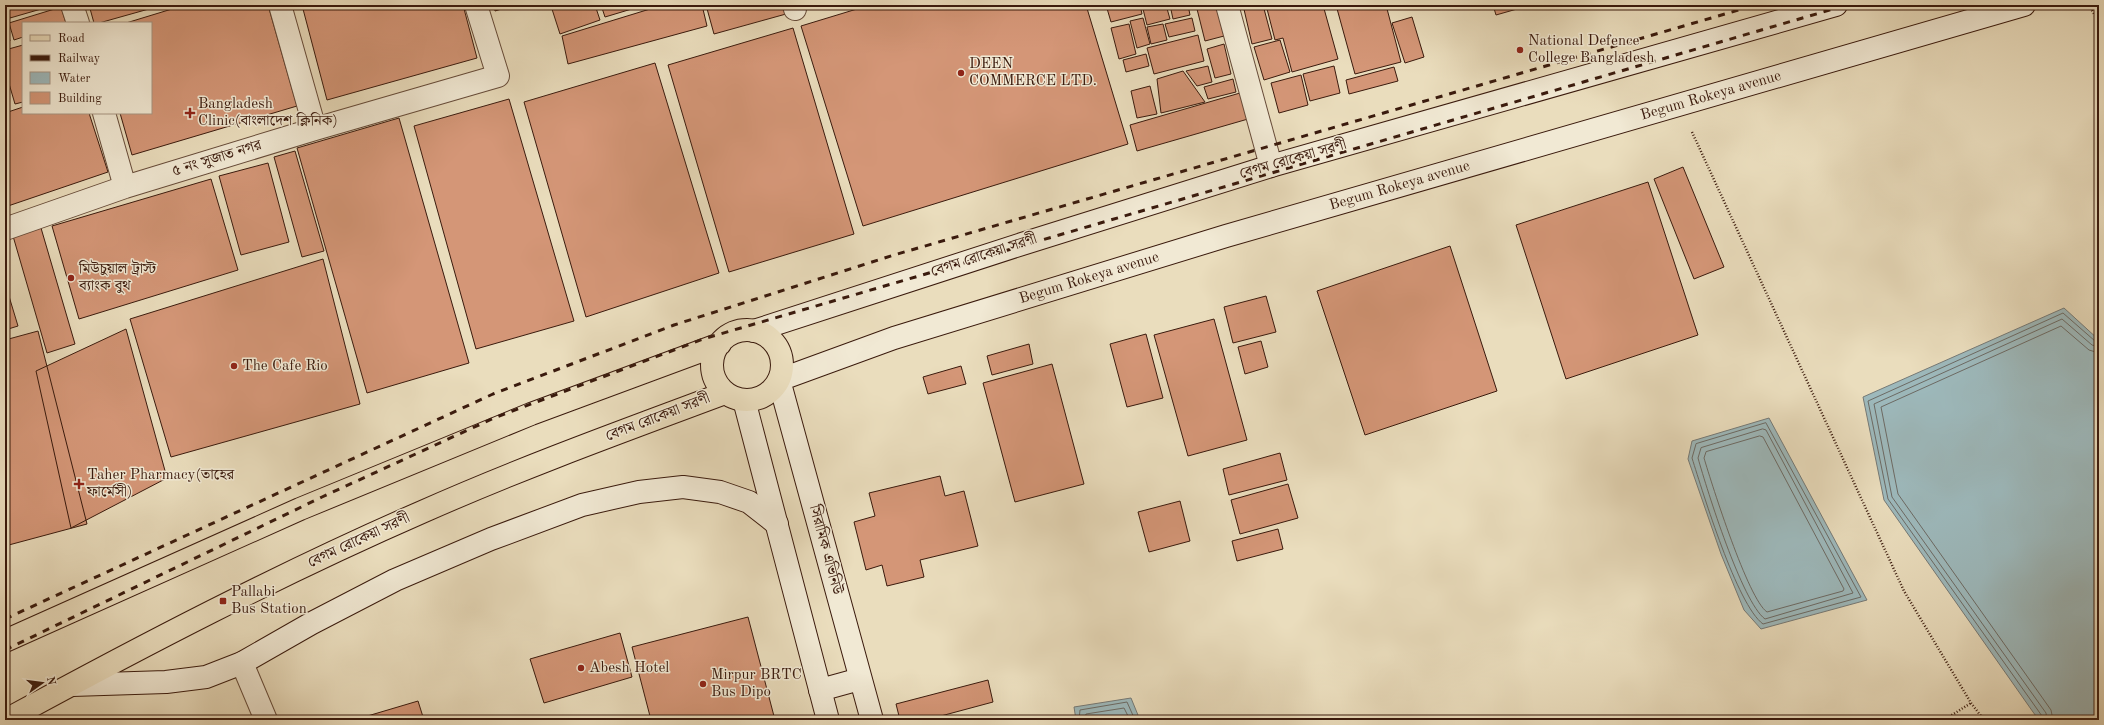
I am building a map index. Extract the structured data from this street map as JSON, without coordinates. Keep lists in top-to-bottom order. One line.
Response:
{"streets":{"main road":["Begum Rokeya avenue","৫ নং সুজাত নগর","বেগম রোকেয়া সরণী","সিরামিক এভিনিউ"]},"crossings":[["Begum Rokeya avenue","বেগম রোকেয়া সরণী"],["Begum Rokeya avenue","সিরামিক এভিনিউ"],["বেগম রোকেয়া সরণী","সিরামিক এভিনিউ"]],"places":{"other":["National Defence College Bangladesh","DEEN COMMERCE LTD.","মিউচুয়াল ট্রাস্ট ব্যাংক বুথ","The Cafe Rio","Abesh Hotel","Mirpur BRTC Bus Dipo"],"health":["Bangladesh Clinic(বাংলাদেশ ক্লিনিক)","Taher Pharmacy(তাহের ফার্মেসী)"],"transit":["Pallabi Bus Station"]},"legend":["Road","Railway","Water","Building"],"north":"right"}
